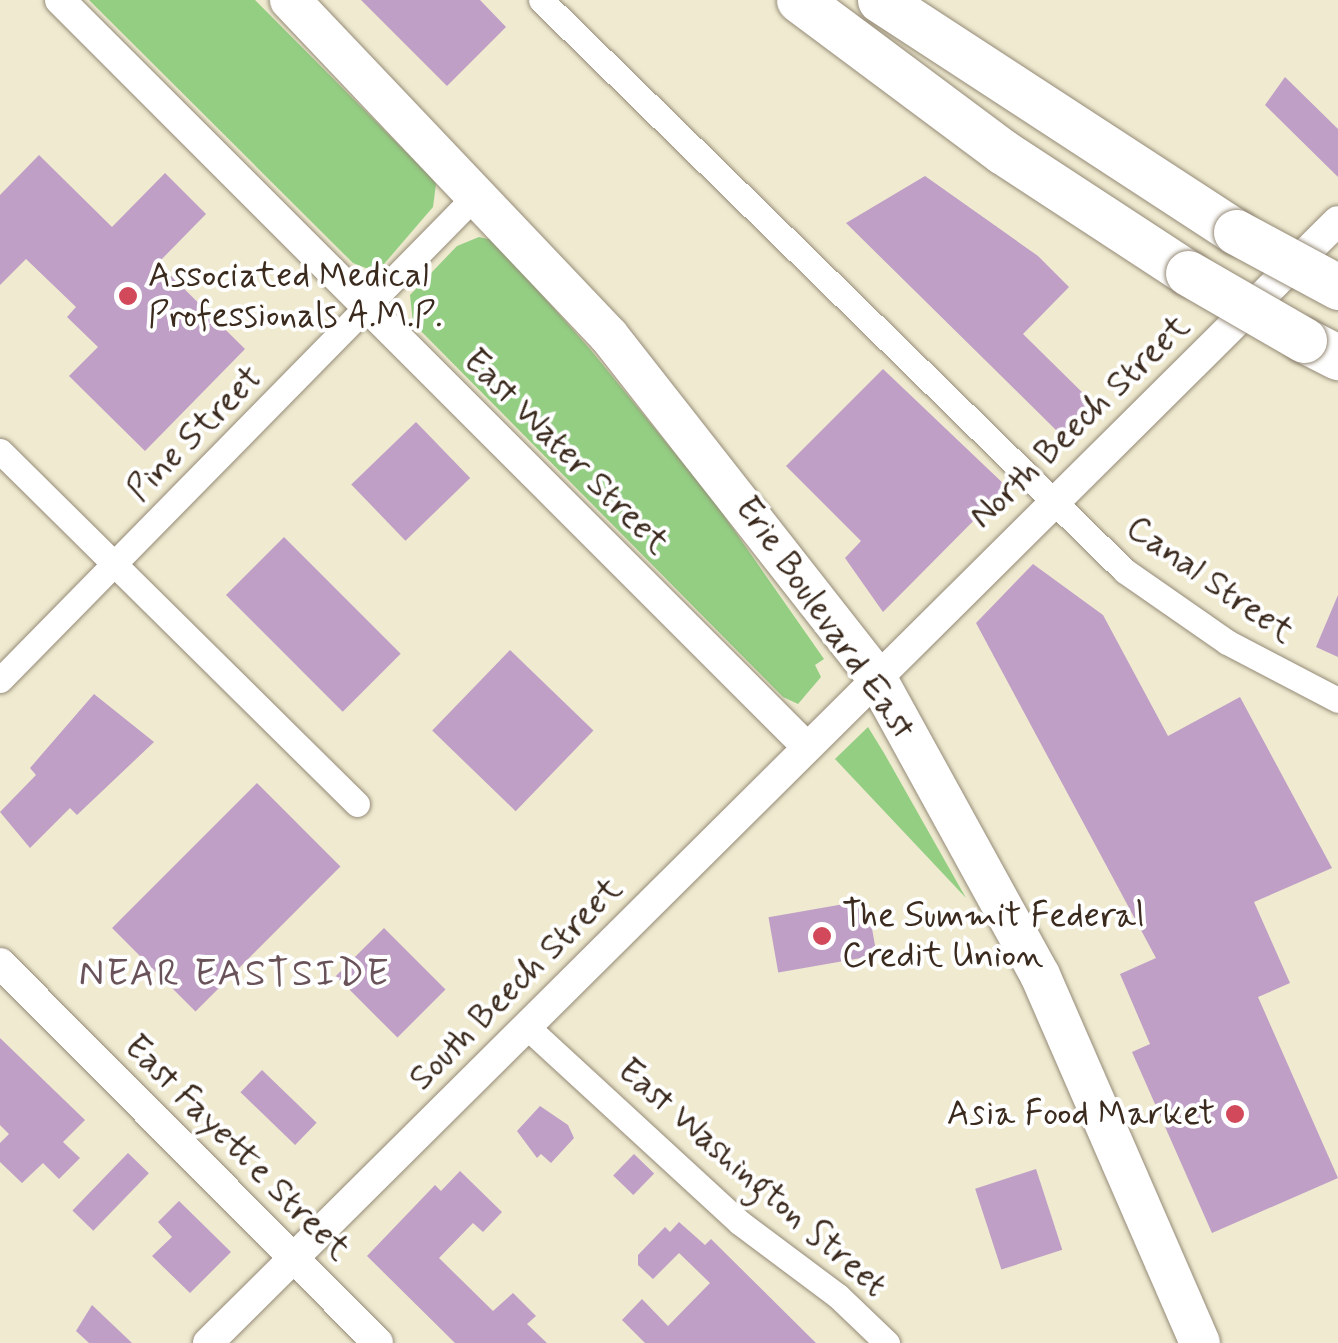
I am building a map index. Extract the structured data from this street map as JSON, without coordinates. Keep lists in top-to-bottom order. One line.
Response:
{"streets":{"main road":["Erie Boulevard East"],"street":["North Beech Street","Pine Street","East Water Street","Canal Street","South Beech Street","East Fayette Street","East Washington Street"]},"crossings":[["North Beech Street","Canal Street"],["North Beech Street","Erie Boulevard East"],["North Beech Street","South Beech Street"],["Pine Street","East Water Street"],["Pine Street","Erie Boulevard East"],["East Water Street","South Beech Street"],["Erie Boulevard East","South Beech Street"],["South Beech Street","East Fayette Street"],["South Beech Street","East Washington Street"]],"districts":["NEAR EASTSIDE"],"places":["Associated Medical Professionals A.M.P.","The Summit Federal Credit Union","Asia Food Market"]}
